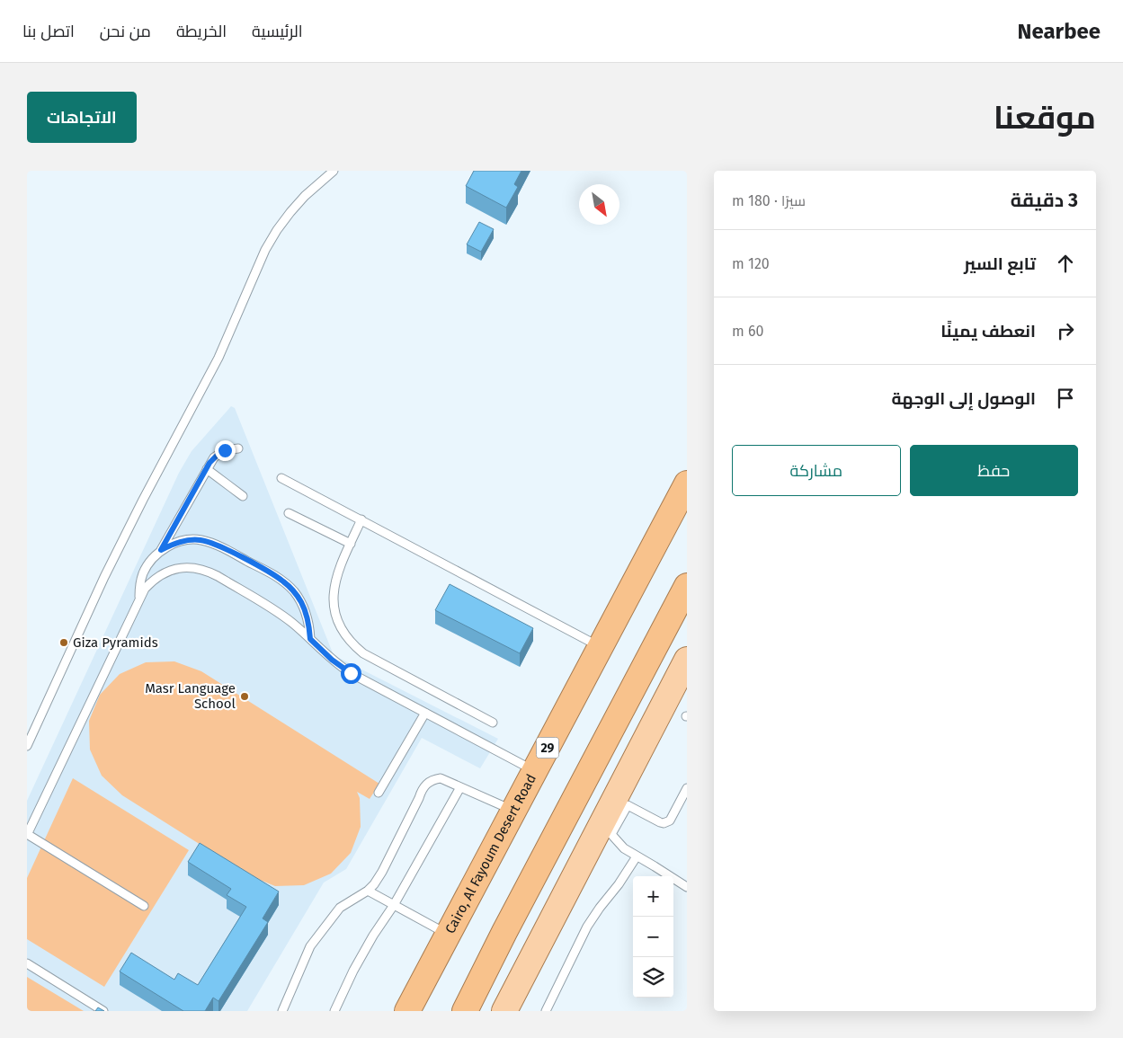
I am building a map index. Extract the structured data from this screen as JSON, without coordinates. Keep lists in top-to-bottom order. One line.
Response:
{"streets":{"highway":["29","Cairo, Al Fayoum Desert Road"]},"places":["Giza Pyramids","Masr Language School"],"north":"bottom right","page":{"header":"Nearbee","nav":["الرئيسية","الخريطة","من نحن","اتصل بنا"],"title":"موقعنا","buttons":["الاتجاهات",["حفظ","مشاركة"]],"heading":["3 دقيقة","سيرًا · 180 m"],"list":[["تابع السير","120 m"],["انعطف يمينًا","60 m"],"الوصول إلى الوجهة"],"map_buttons":["+","−"]}}
